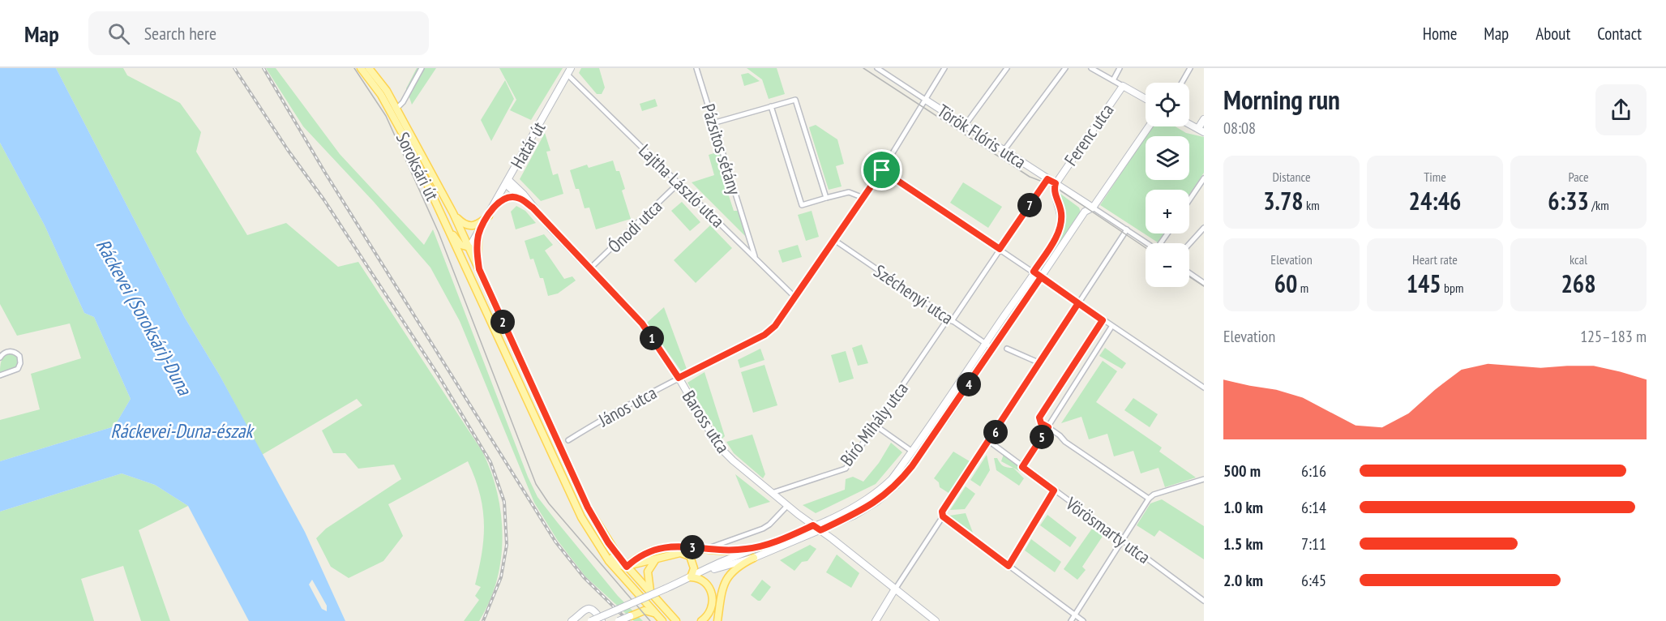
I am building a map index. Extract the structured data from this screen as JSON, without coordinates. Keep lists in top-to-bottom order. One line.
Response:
{"streets":{"main road":["Soroksári út"],"street":["Ferenc utca","Török Flóris utca","Határ út","Pázsitos sétány","Lajtha László utca","Ónodi utca","Széchenyi utca","János utca","Baross utca","Bíró Mihály utca","Vörösmarty utca"]},"crossings":[["Ferenc utca","Török Flóris utca"],["Török Flóris utca","János utca"],["Török Flóris utca","Bíró Mihály utca"],["Határ út","Soroksári út"],["Határ út","Lajtha László utca"],["Határ út","Baross utca"],["Pázsitos sétány","Lajtha László utca"],["Lajtha László utca","Ónodi utca"],["Lajtha László utca","János utca"],["Ónodi utca","Baross utca"],["Széchenyi utca","János utca"],["Széchenyi utca","Bíró Mihály utca"],["János utca","Baross utca"],["Baross utca","Bíró Mihály utca"]],"water":["Ráckevei (Soroksári)-Duna","Ráckevei-Duna-észak"],"page":{"header":"Map","search":"Search here","nav":["Home","Map","About","Contact"],"heading":["Morning run","08:08"],"map_buttons":["+","−"],"stats":[["Distance","3.78 km"],["Time","24:46"],["Pace","6:33 /km"],["Elevation","60 m"],["Heart rate","145 bpm"],["kcal","268"]],"pins":["7","2","1","4","6","5","3"],"chart":["Elevation","125–183 m"],"list":[{"name":"500 m","note":"6:16"},{"name":"1.0 km","note":"6:14"},{"name":"1.5 km","note":"7:11"},{"name":"2.0 km","note":"6:45"}]}}
